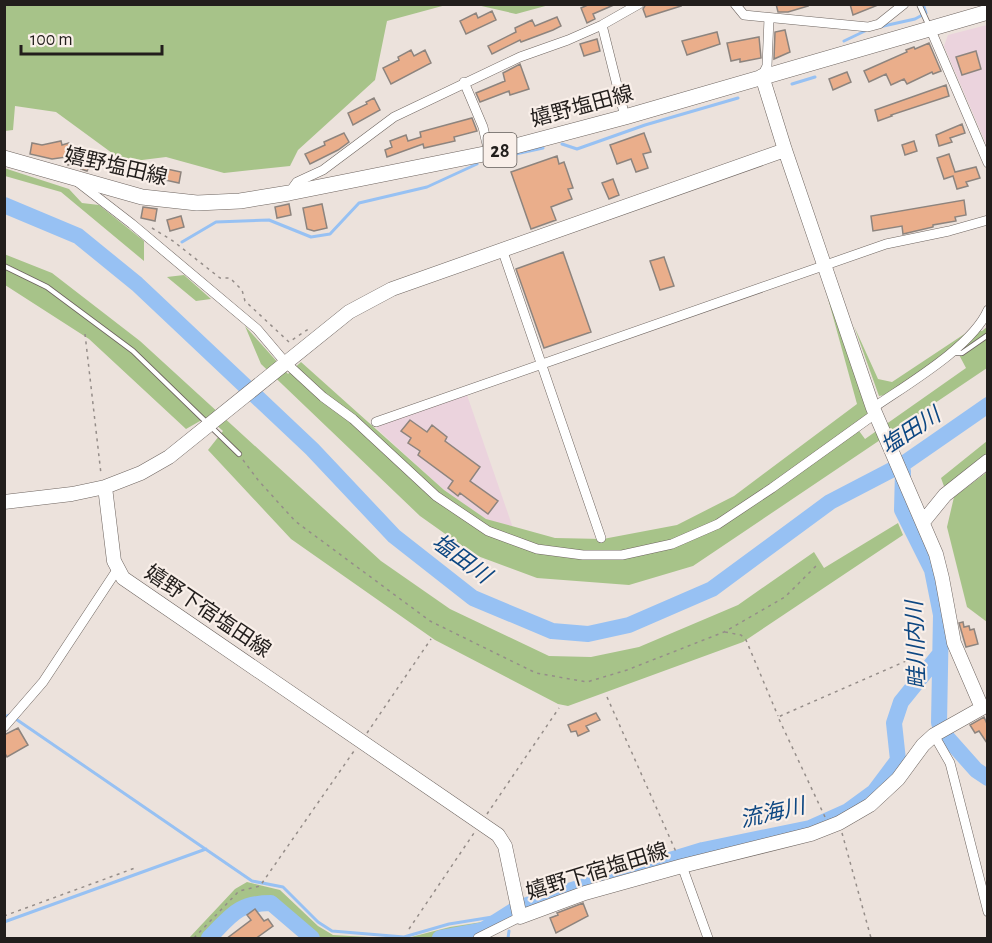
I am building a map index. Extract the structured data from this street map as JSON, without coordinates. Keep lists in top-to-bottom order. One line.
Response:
{"streets":{"main road":["嬉野塩田線","28","嬉野下宿塩田線"]},"crossings":[["嬉野塩田線","嬉野下宿塩田線"]],"water":["塩田川","畦川内川","流海川"],"scale_bar":"100 m"}
